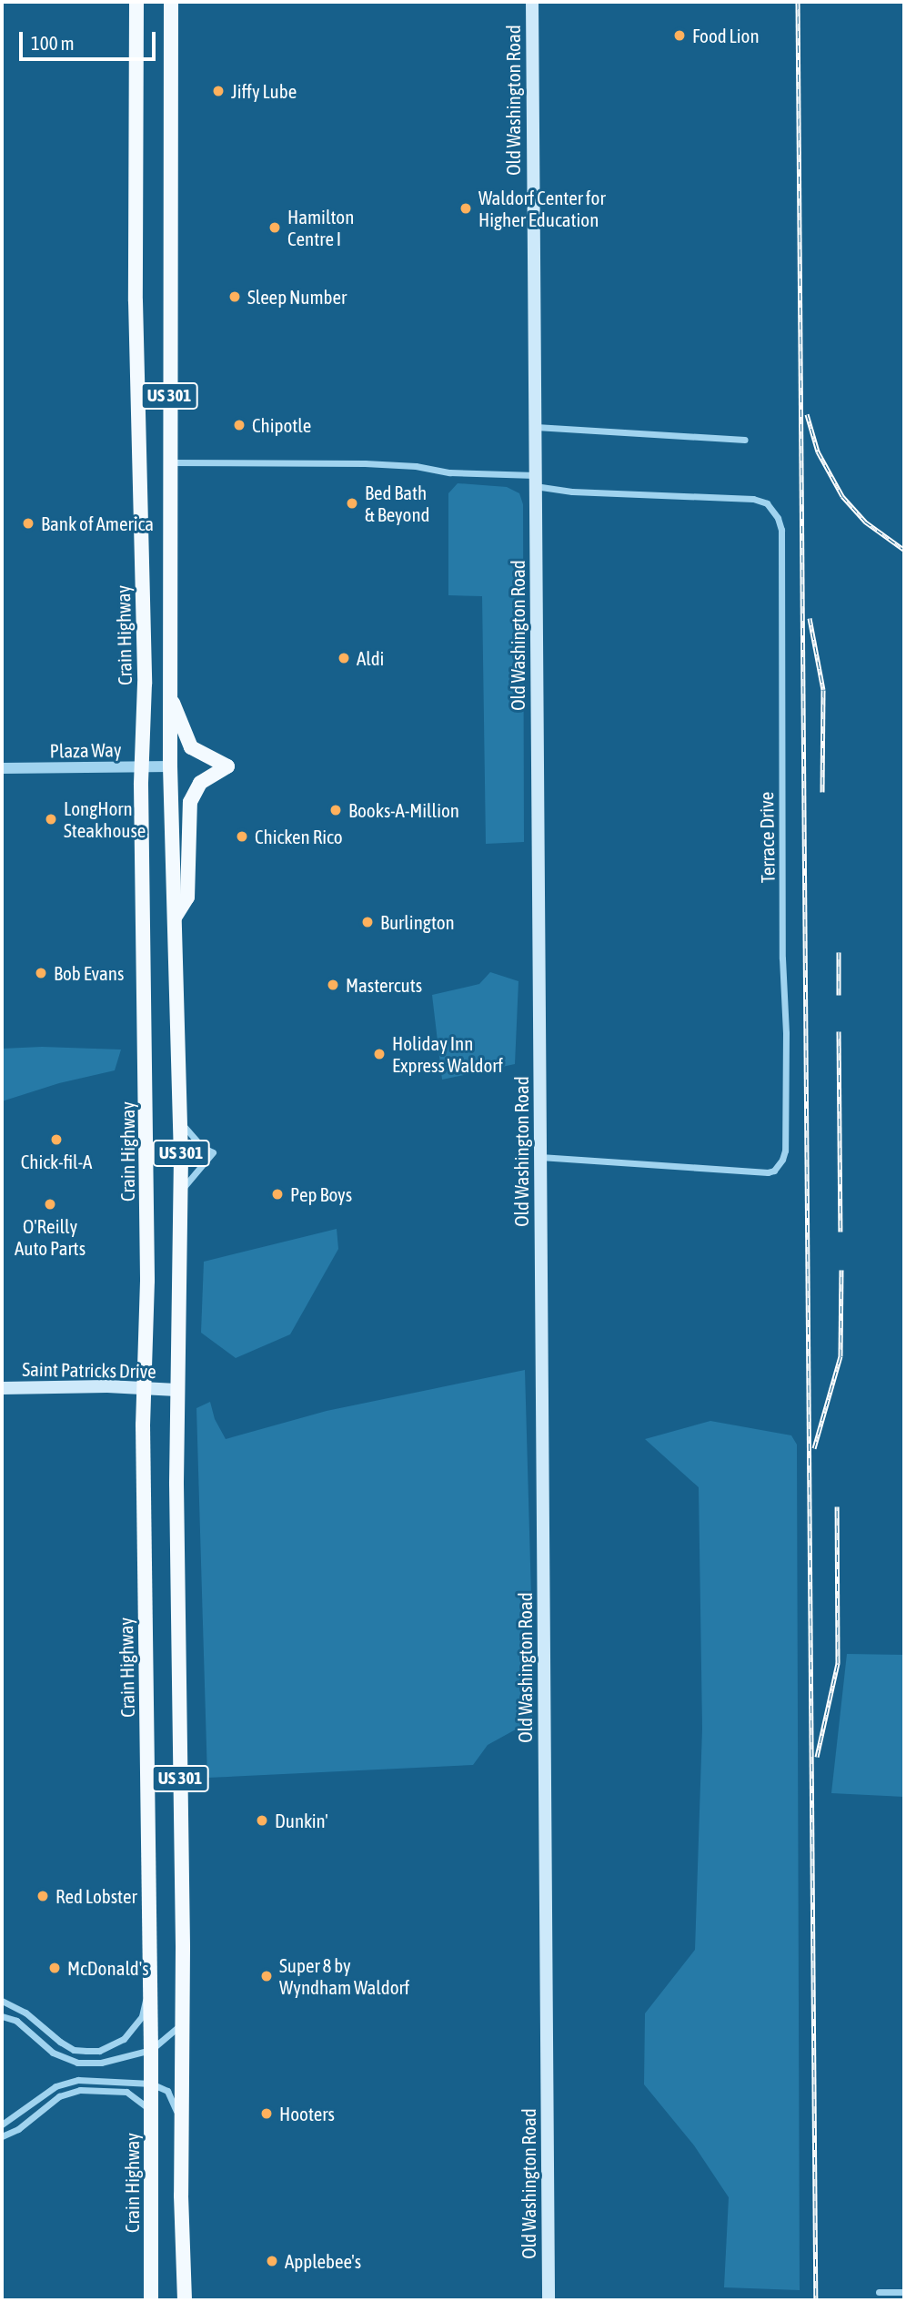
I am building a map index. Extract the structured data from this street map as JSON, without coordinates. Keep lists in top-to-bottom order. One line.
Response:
{"streets":{"highway":["US 301","Crain Highway"],"main road":["Old Washington Road","Saint Patricks Drive"],"street":["Plaza Way","Terrace Drive"]},"crossings":[["Old Washington Road","Terrace Drive"],["US 301","Plaza Way"],["US 301","Saint Patricks Drive"],["Crain Highway","Plaza Way"],["Crain Highway","Saint Patricks Drive"]],"places":["Food Lion","Jiffy Lube","Waldorf Center for Higher Education","Hamilton Centre I","Sleep Number","Chipotle","Bed Bath & Beyond","Bank of America","Aldi","Books-A-Million","LongHorn Steakhouse","Chicken Rico","Burlington","Bob Evans","Mastercuts","Holiday Inn Express Waldorf","Chick-fil-A","Pep Boys","O'Reilly Auto Parts","Dunkin'","Red Lobster","McDonald's","Super 8 by Wyndham Waldorf","Hooters","Applebee's"],"scale_bar":"100 m"}
